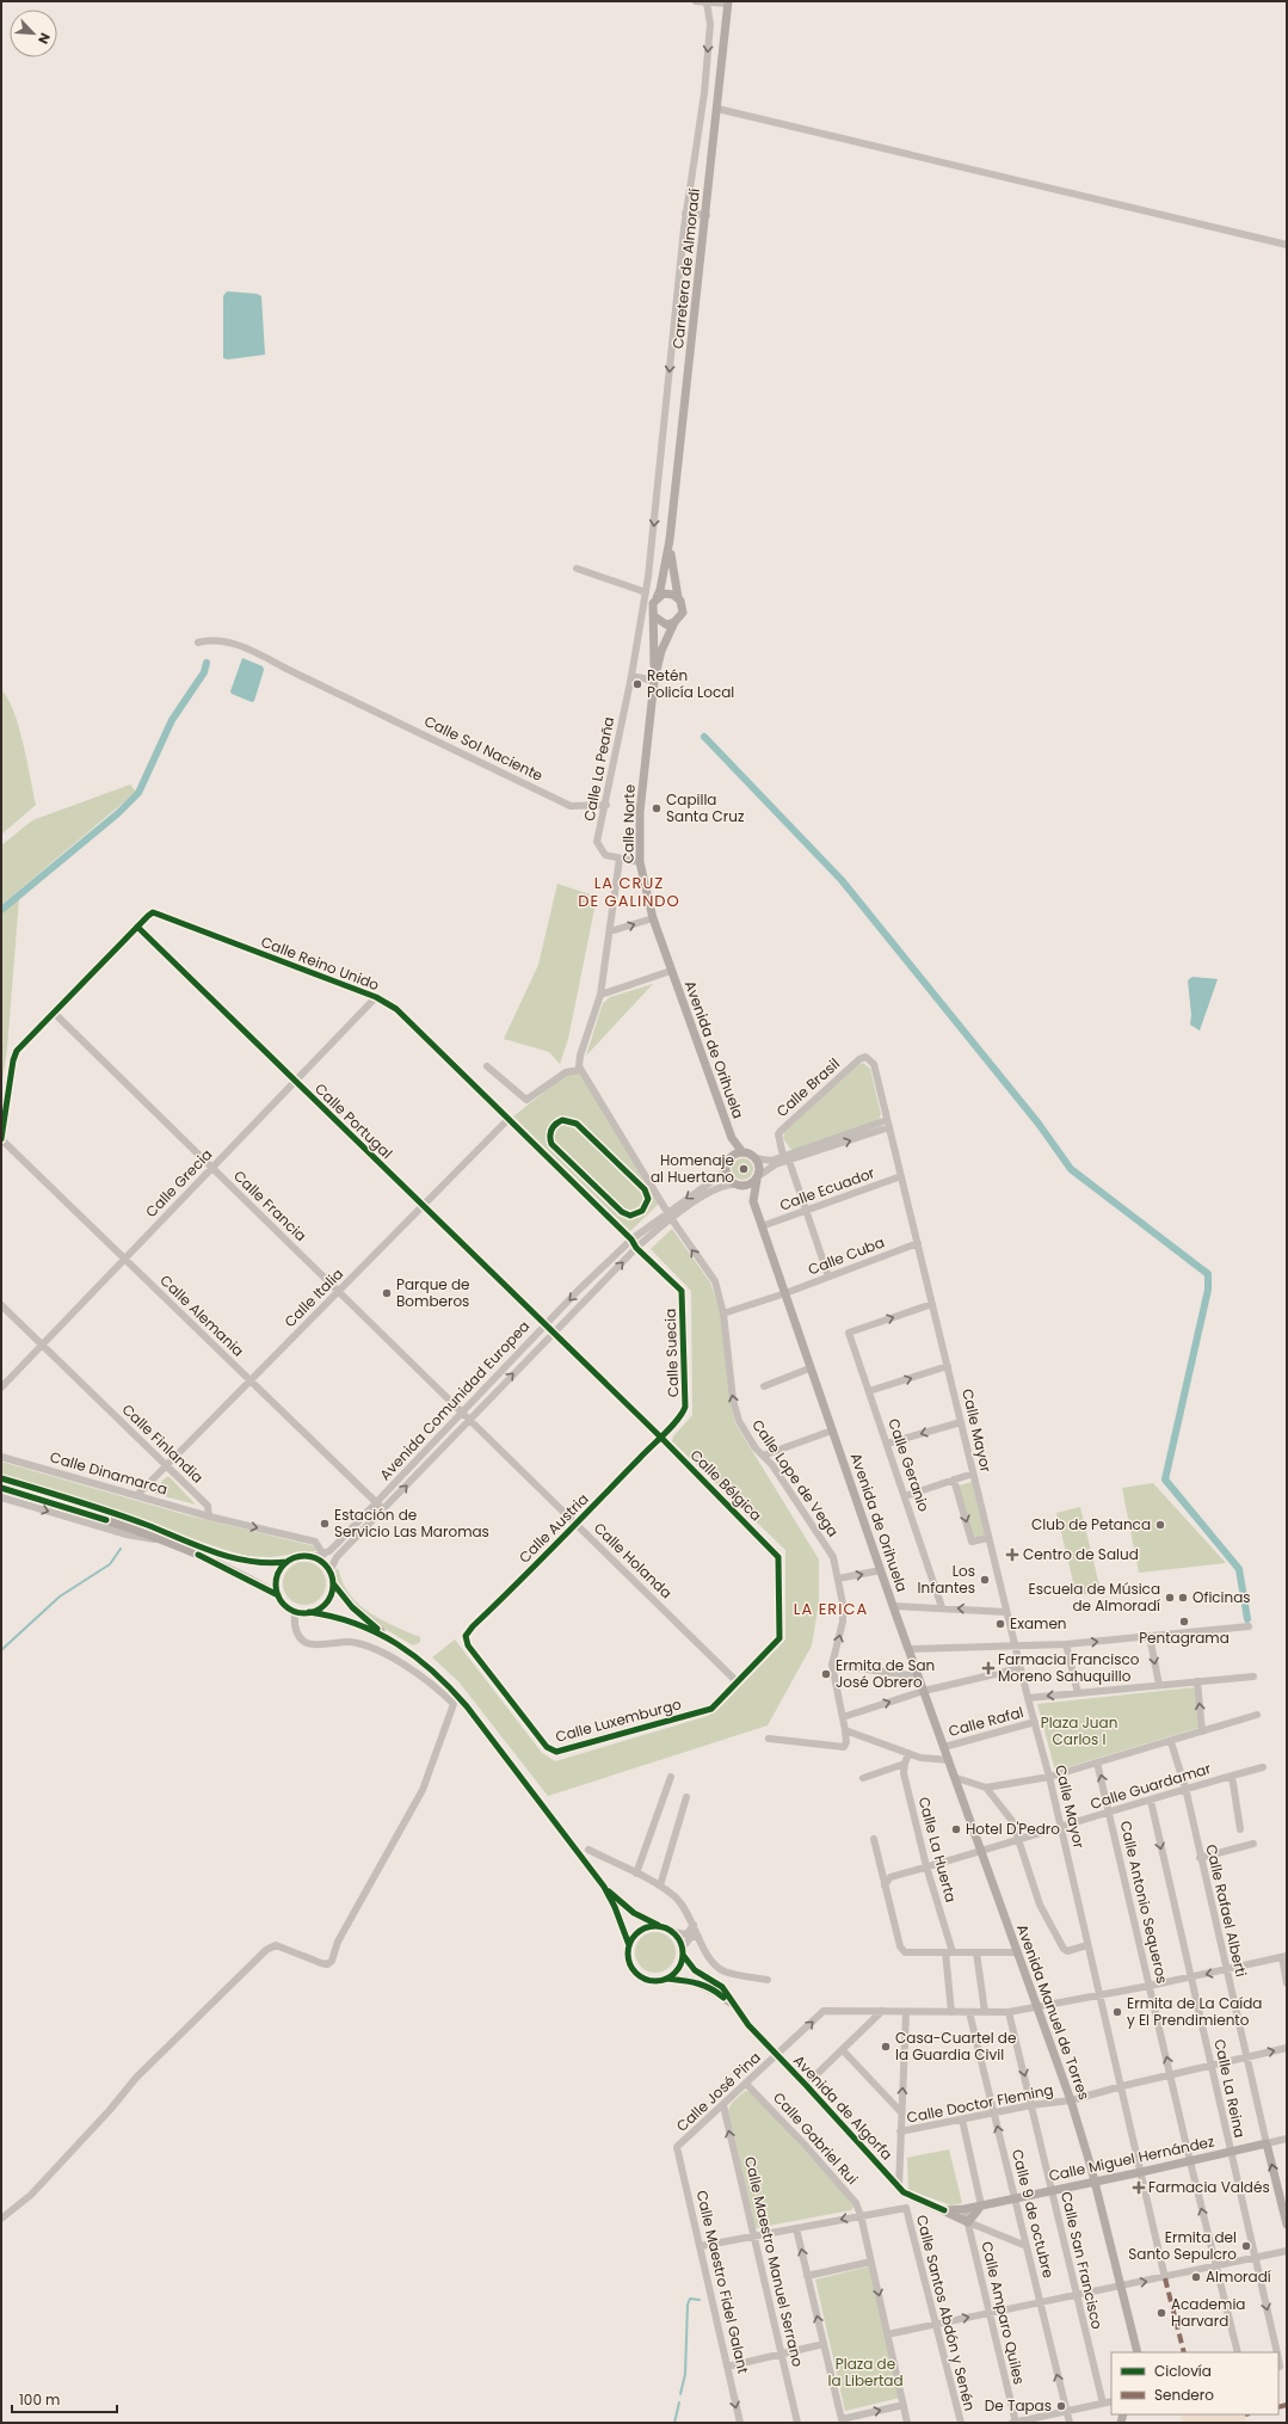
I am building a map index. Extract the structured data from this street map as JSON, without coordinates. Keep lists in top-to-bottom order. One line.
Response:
{"streets":{"main road":["Carretera de Almoradí","Calle Norte","Avenida de Orihuela","Calle Rafael Alberti","Avenida Manuel de Torres","Avenida de Algorfa","Calle Miguel Hernández"],"street":["Calle Sol Naciente","Calle La Peaña","Calle Reino Unido","Calle Brasil","Calle Portugal","Calle Grecia","Calle Ecuador","Calle Francia","Calle Cuba","Calle Italia","Calle Alemania","Calle Suecia","Avenida Comunidad Europea","Calle Mayor","Calle Finlandia","Calle Geranio","Calle Dinamarca","Calle Lope de Vega","Calle Bélgica","Calle Austria","Calle Holanda","Calle Luxemburgo","Calle Rafal","Calle Guardamar","Calle La Huerta","Calle Antonio Sequeros","Calle La Reina","Calle José Pina","Calle Doctor Fleming","Calle Gabriel Rui","Calle 9 de octubre","Calle San Francisco","Calle Maestro Manuel Serrano","Calle Maestro Fidel Galant","Calle Santos Abdón y Senén","Calle Amparo Quiles"]},"crossings":[["Calle Sol Naciente","Calle La Peaña"],["Calle La Peaña","Calle Norte"],["Calle Norte","Avenida de Orihuela"],["Calle Reino Unido","Calle Portugal"],["Calle Reino Unido","Calle Grecia"],["Calle Reino Unido","Calle Francia"],["Calle Reino Unido","Calle Italia"],["Calle Reino Unido","Calle Alemania"],["Calle Reino Unido","Calle Suecia"],["Calle Reino Unido","Avenida Comunidad Europea"],["Avenida de Orihuela","Calle Ecuador"],["Avenida de Orihuela","Calle Cuba"],["Avenida de Orihuela","Avenida Comunidad Europea"],["Avenida de Orihuela","Calle Rafal"],["Avenida de Orihuela","Calle Guardamar"],["Avenida de Orihuela","Avenida Manuel de Torres"],["Calle Brasil","Calle Mayor"],["Calle Portugal","Calle Grecia"],["Calle Portugal","Calle Italia"],["Calle Portugal","Avenida Comunidad Europea"],["Calle Portugal","Calle Bélgica"],["Calle Grecia","Calle Francia"],["Calle Grecia","Calle Alemania"],["Calle Grecia","Calle Finlandia"],["Calle Ecuador","Calle Mayor"],["Calle Francia","Calle Italia"],["Calle Francia","Avenida Comunidad Europea"],["Calle Francia","Calle Holanda"],["Calle Cuba","Calle Mayor"],["Calle Cuba","Calle Lope de Vega"],["Calle Italia","Calle Alemania"],["Calle Italia","Calle Finlandia"],["Calle Italia","Calle Dinamarca"],["Calle Alemania","Avenida Comunidad Europea"],["Calle Suecia","Avenida Comunidad Europea"],["Calle Suecia","Calle Bélgica"],["Calle Suecia","Calle Austria"],["Avenida Comunidad Europea","Calle Lope de Vega"],["Avenida Comunidad Europea","Calle Bélgica"],["Avenida Comunidad Europea","Calle Holanda"],["Calle Mayor","Calle Geranio"],["Calle Mayor","Calle Rafal"],["Calle Mayor","Calle Guardamar"],["Calle Mayor","Calle José Pina"],["Calle Mayor","Calle Doctor Fleming"],["Calle Mayor","Calle Miguel Hernández"],["Calle Finlandia","Calle Dinamarca"],["Calle Bélgica","Calle Austria"],["Calle Bélgica","Calle Holanda"],["Calle Bélgica","Calle Luxemburgo"],["Calle Austria","Calle Holanda"],["Calle Austria","Calle Luxemburgo"],["Calle Holanda","Calle Luxemburgo"],["Calle Guardamar","Calle La Huerta"],["Calle Guardamar","Calle Antonio Sequeros"],["Calle Guardamar","Calle Rafael Alberti"],["Calle Guardamar","Avenida Manuel de Torres"],["Calle Guardamar","Calle La Reina"],["Calle La Huerta","Calle José Pina"],["Calle Antonio Sequeros","Calle José Pina"],["Calle Antonio Sequeros","Calle Doctor Fleming"],["Calle Antonio Sequeros","Calle Miguel Hernández"],["Calle Rafael Alberti","Calle José Pina"],["Calle Rafael Alberti","Calle Doctor Fleming"],["Calle Rafael Alberti","Calle Miguel Hernández"],["Avenida Manuel de Torres","Calle José Pina"],["Avenida Manuel de Torres","Calle Doctor Fleming"],["Avenida Manuel de Torres","Calle Miguel Hernández"],["Calle La Reina","Calle José Pina"],["Calle La Reina","Calle Doctor Fleming"],["Calle La Reina","Calle Miguel Hernández"],["Calle José Pina","Avenida de Algorfa"],["Calle José Pina","Calle Gabriel Rui"],["Calle José Pina","Calle 9 de octubre"],["Calle José Pina","Calle San Francisco"],["Calle José Pina","Calle Maestro Manuel Serrano"],["Calle José Pina","Calle Maestro Fidel Galant"],["Calle Doctor Fleming","Calle 9 de octubre"],["Calle Doctor Fleming","Calle San Francisco"],["Avenida de Algorfa","Calle Miguel Hernández"],["Avenida de Algorfa","Calle 9 de octubre"],["Avenida de Algorfa","Calle Amparo Quiles"],["Calle Miguel Hernández","Calle 9 de octubre"],["Calle Miguel Hernández","Calle San Francisco"],["Calle Miguel Hernández","Calle Amparo Quiles"]],"one_way":["Calle La Peaña","Calle Lope de Vega","Calle Antonio Sequeros","Calle La Reina","Calle Maestro Manuel Serrano"],"districts":["LA CRUZ DE GALINDO","LA ERICA"],"parks":["Plaza Juan Carlos I","Plaza de la Libertad"],"places":{"other":["Retén Policía Local","Capilla Santa Cruz","Homenaje al Huertano","Parque de Bomberos","Estación de Servicio Las Maromas","Club de Petanca","Los Infantes","Escuela de Música de Almoradí","Oficinas","Pentagrama","Examen","Ermita de San José Obrero","Hotel D'Pedro","Ermita de La Caída y El Prendimiento","Casa-Cuartel de la Guardia Civil","Ermita del Santo Sepulcro","Almoradí","Academia Harvard","De Tapas"],"health":["Centro de Salud","Farmacia Francisco Moreno Sahuquillo","Farmacia Valdés"]},"legend":["Ciclovía","Sendero"],"scale_bar":"100 m","north":"bottom right"}
